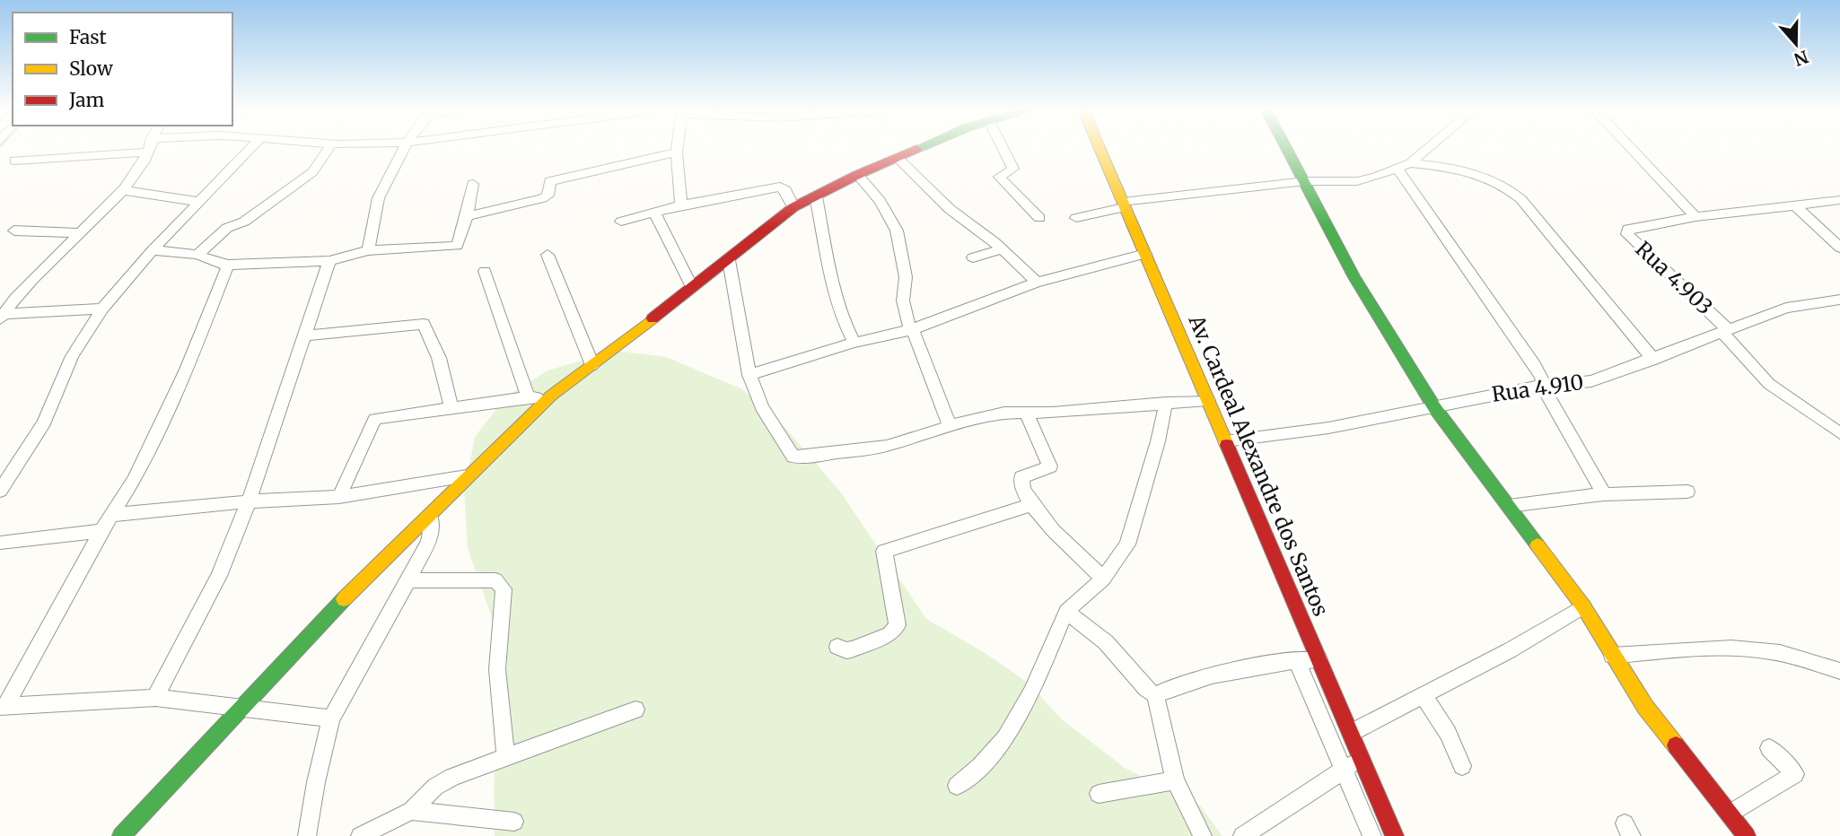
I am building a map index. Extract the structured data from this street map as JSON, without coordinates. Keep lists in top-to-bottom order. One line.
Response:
{"streets":{"street":["Rua 4.903","Rua 4.910","Av. Cardeal Alexandre dos Santos"]},"crossings":[["Rua 4.903","Rua 4.910"],["Rua 4.910","Av. Cardeal Alexandre dos Santos"]],"legend":["Fast","Slow","Jam"],"north":"bottom"}
